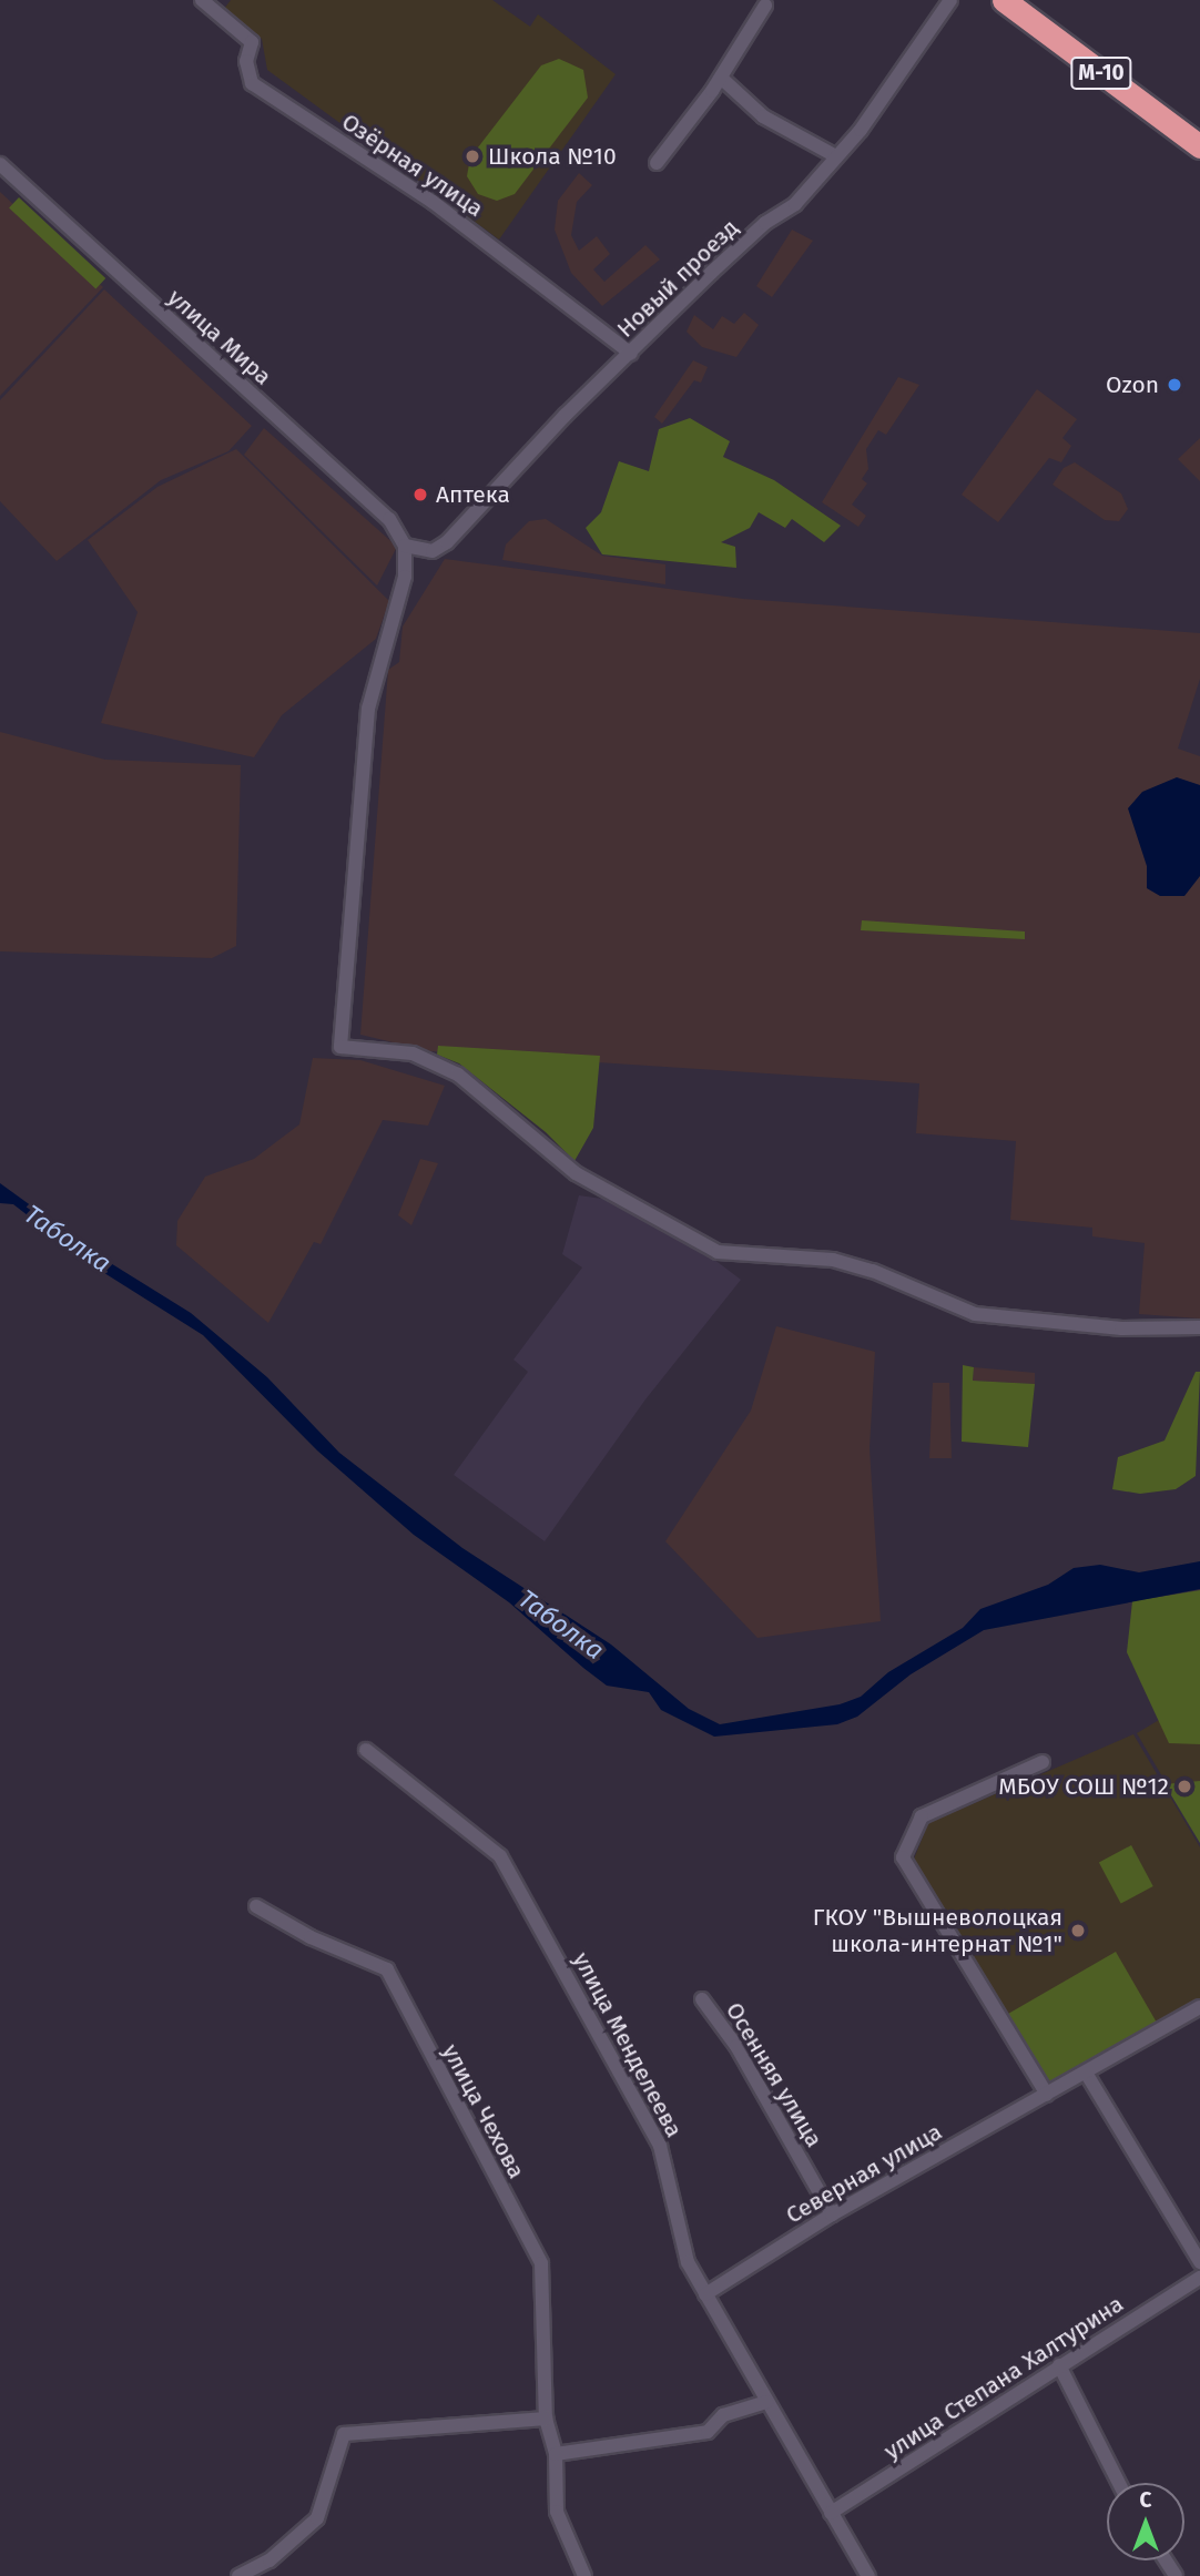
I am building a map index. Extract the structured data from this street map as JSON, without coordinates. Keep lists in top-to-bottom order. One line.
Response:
{"streets":{"highway":["М-10"],"street":["Озёрная улица","Новый проезд","улица Мира","улица Менделеева","Осенняя улица","улица Чехова","Северная улица","улица Степана Халтурина"]},"crossings":[["Озёрная улица","Новый проезд"],["Новый проезд","улица Мира"],["улица Менделеева","Северная улица"],["улица Менделеева","улица Степана Халтурина"],["Осенняя улица","Северная улица"]],"water":["Таболка"],"places":["Школа №10","Ozon","Аптека","МБОУ СОШ №12","ГКОУ \"Вышневолоцкая школа-интернат №1\""],"north":"top"}
